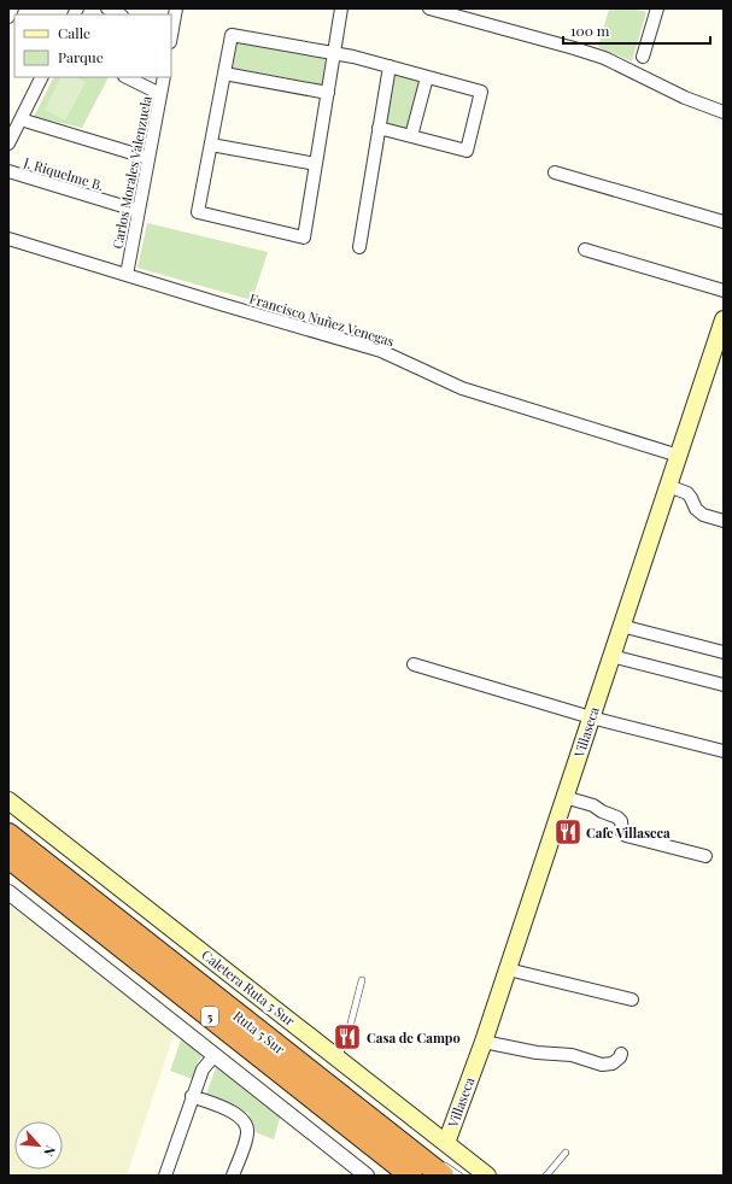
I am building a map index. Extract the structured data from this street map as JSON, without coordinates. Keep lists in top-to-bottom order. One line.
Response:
{"streets":{"highway":["5","Ruta 5 Sur"],"main road":["Villaseca","Caletera Ruta 5 Sur"],"street":["Carlos Morales Valenzuela","J. Riquelme B.","Francisco Nuñez Venegas"]},"crossings":[["Carlos Morales Valenzuela","J. Riquelme B."],["Carlos Morales Valenzuela","Francisco Nuñez Venegas"],["Francisco Nuñez Venegas","Villaseca"],["Villaseca","Caletera Ruta 5 Sur"]],"places":{"restaurant":["Cafe Villaseca","Casa de Campo"]},"legend":["Calle","Parque"],"scale_bar":"100 m","north":"bottom right"}
